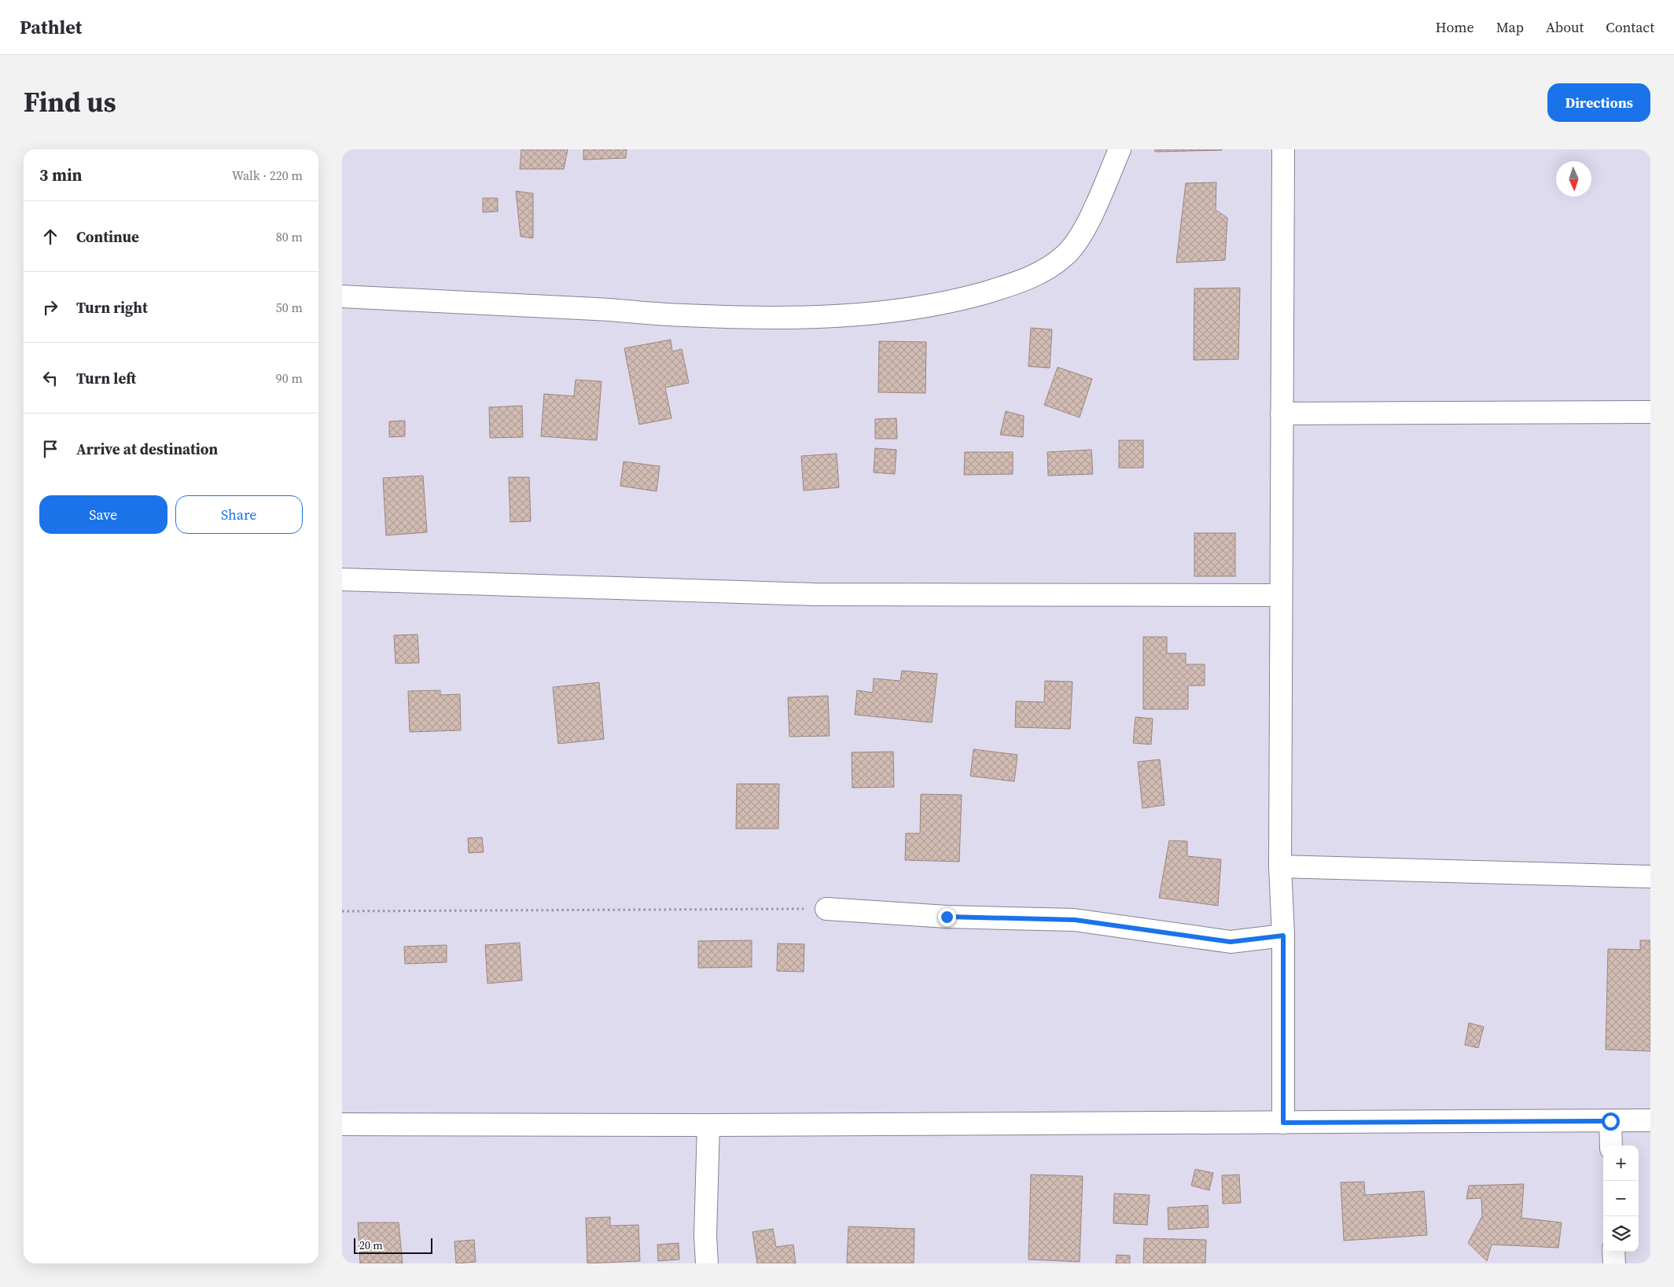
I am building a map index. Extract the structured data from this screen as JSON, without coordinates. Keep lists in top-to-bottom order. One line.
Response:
{"scale_bar":"20 m","north":"bottom","page":{"header":"Pathlet","nav":["Home","Map","About","Contact"],"title":"Find us","buttons":["Directions",["Save","Share"]],"heading":["3 min","Walk · 220 m"],"list":[["Continue","80 m"],["Turn right","50 m"],["Turn left","90 m"],"Arrive at destination"],"map_buttons":["+","−"],"scale":"20 m"}}
